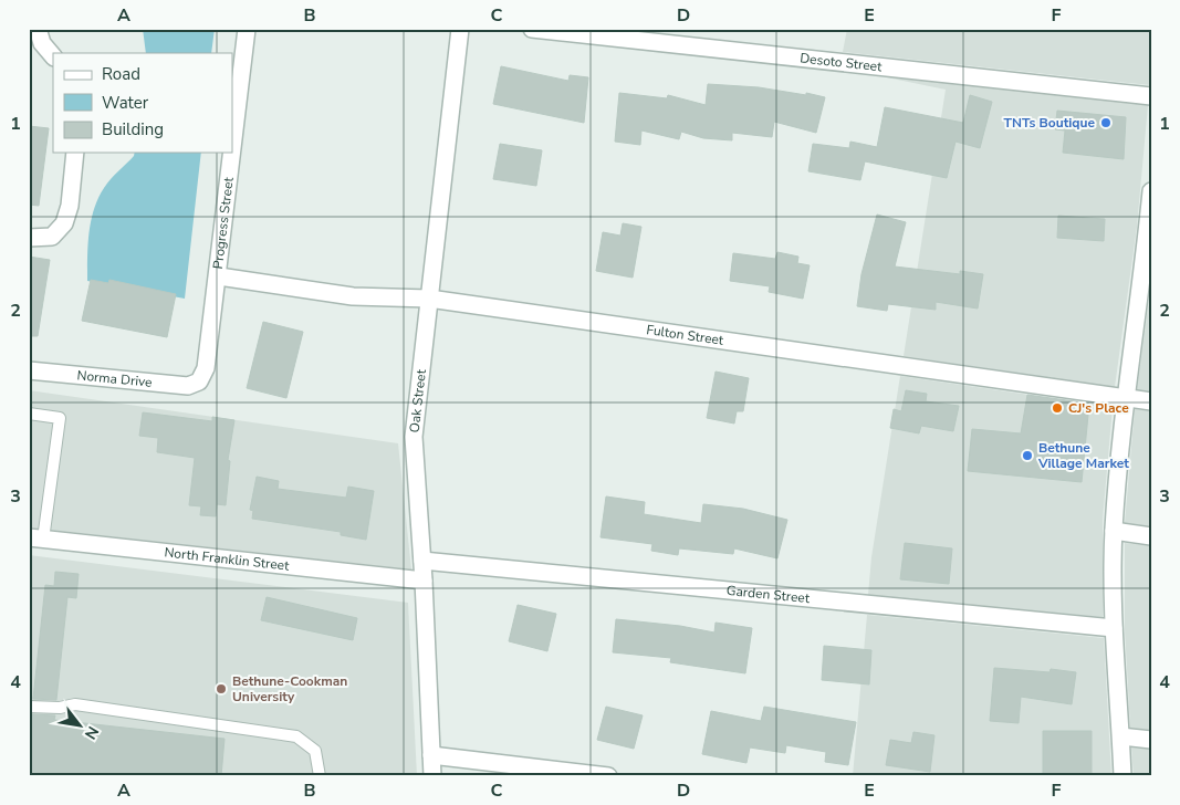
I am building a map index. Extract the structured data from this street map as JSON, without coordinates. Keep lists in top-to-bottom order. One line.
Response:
{"streets":{"street":["Desoto Street","Progress Street","Fulton Street","Norma Drive","Oak Street","North Franklin Street","Garden Street"]},"crossings":[["Progress Street","Fulton Street"],["Progress Street","Norma Drive"],["Fulton Street","Oak Street"],["Oak Street","North Franklin Street"],["Oak Street","Garden Street"]],"places":["TNTs Boutique","CJ's Place","Bethune Village Market","Bethune-Cookman University"],"legend":["Road","Water","Building"],"north":"bottom right","grid":{"columns":["A","B","C","D","E","F"],"rows":["1","2","3","4"]}}
